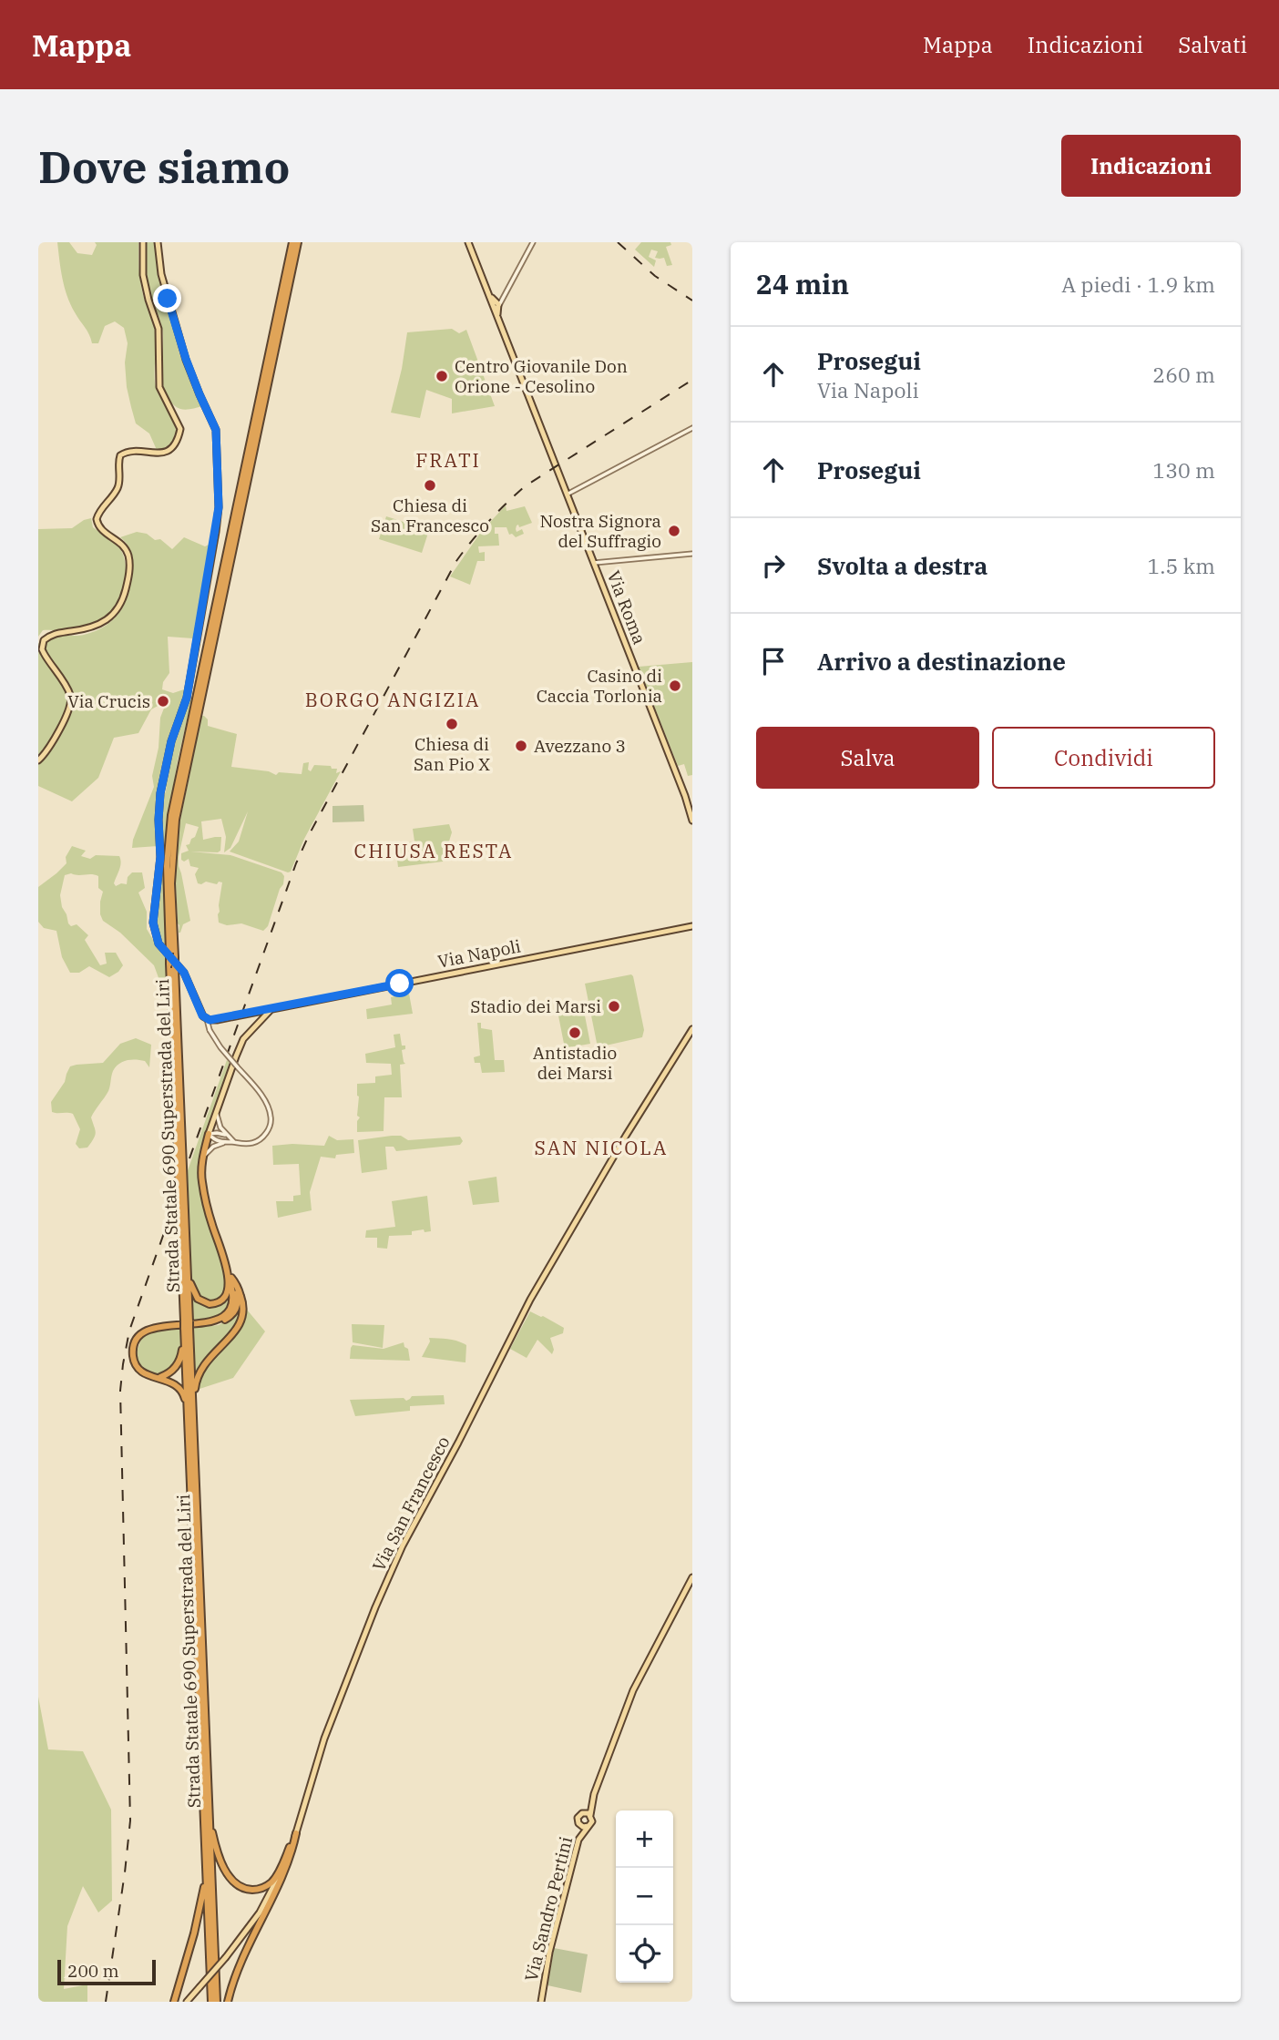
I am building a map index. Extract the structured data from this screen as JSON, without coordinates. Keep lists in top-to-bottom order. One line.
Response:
{"streets":{"highway":["Strada Statale 690 Superstrada del Liri"],"main road":["Via Roma","Via Napoli","Via San Francesco","Via Sandro Pertini"]},"districts":["FRATI","BORGO ANGIZIA","CHIUSA RESTA","SAN NICOLA"],"places":["Centro Giovanile Don Orione - Cesolino","Chiesa di San Francesco","Nostra Signora del Suffragio","Casino di Caccia Torlonia","Via Crucis","Chiesa di San Pio X","Avezzano 3","Stadio dei Marsi","Antistadio dei Marsi"],"scale_bar":"200 m","page":{"header":"Mappa","nav":["Mappa","Indicazioni","Salvati"],"buttons":["Indicazioni",["Salva","Condividi"]],"title":"Dove siamo","heading":["24 min","A piedi · 1.9 km"],"list":[["Prosegui","Via Napoli","260 m"],["Prosegui","130 m"],["Svolta a destra","1.5 km"],"Arrivo a destinazione"],"map_buttons":["+","−"],"scale":"200 m"}}
